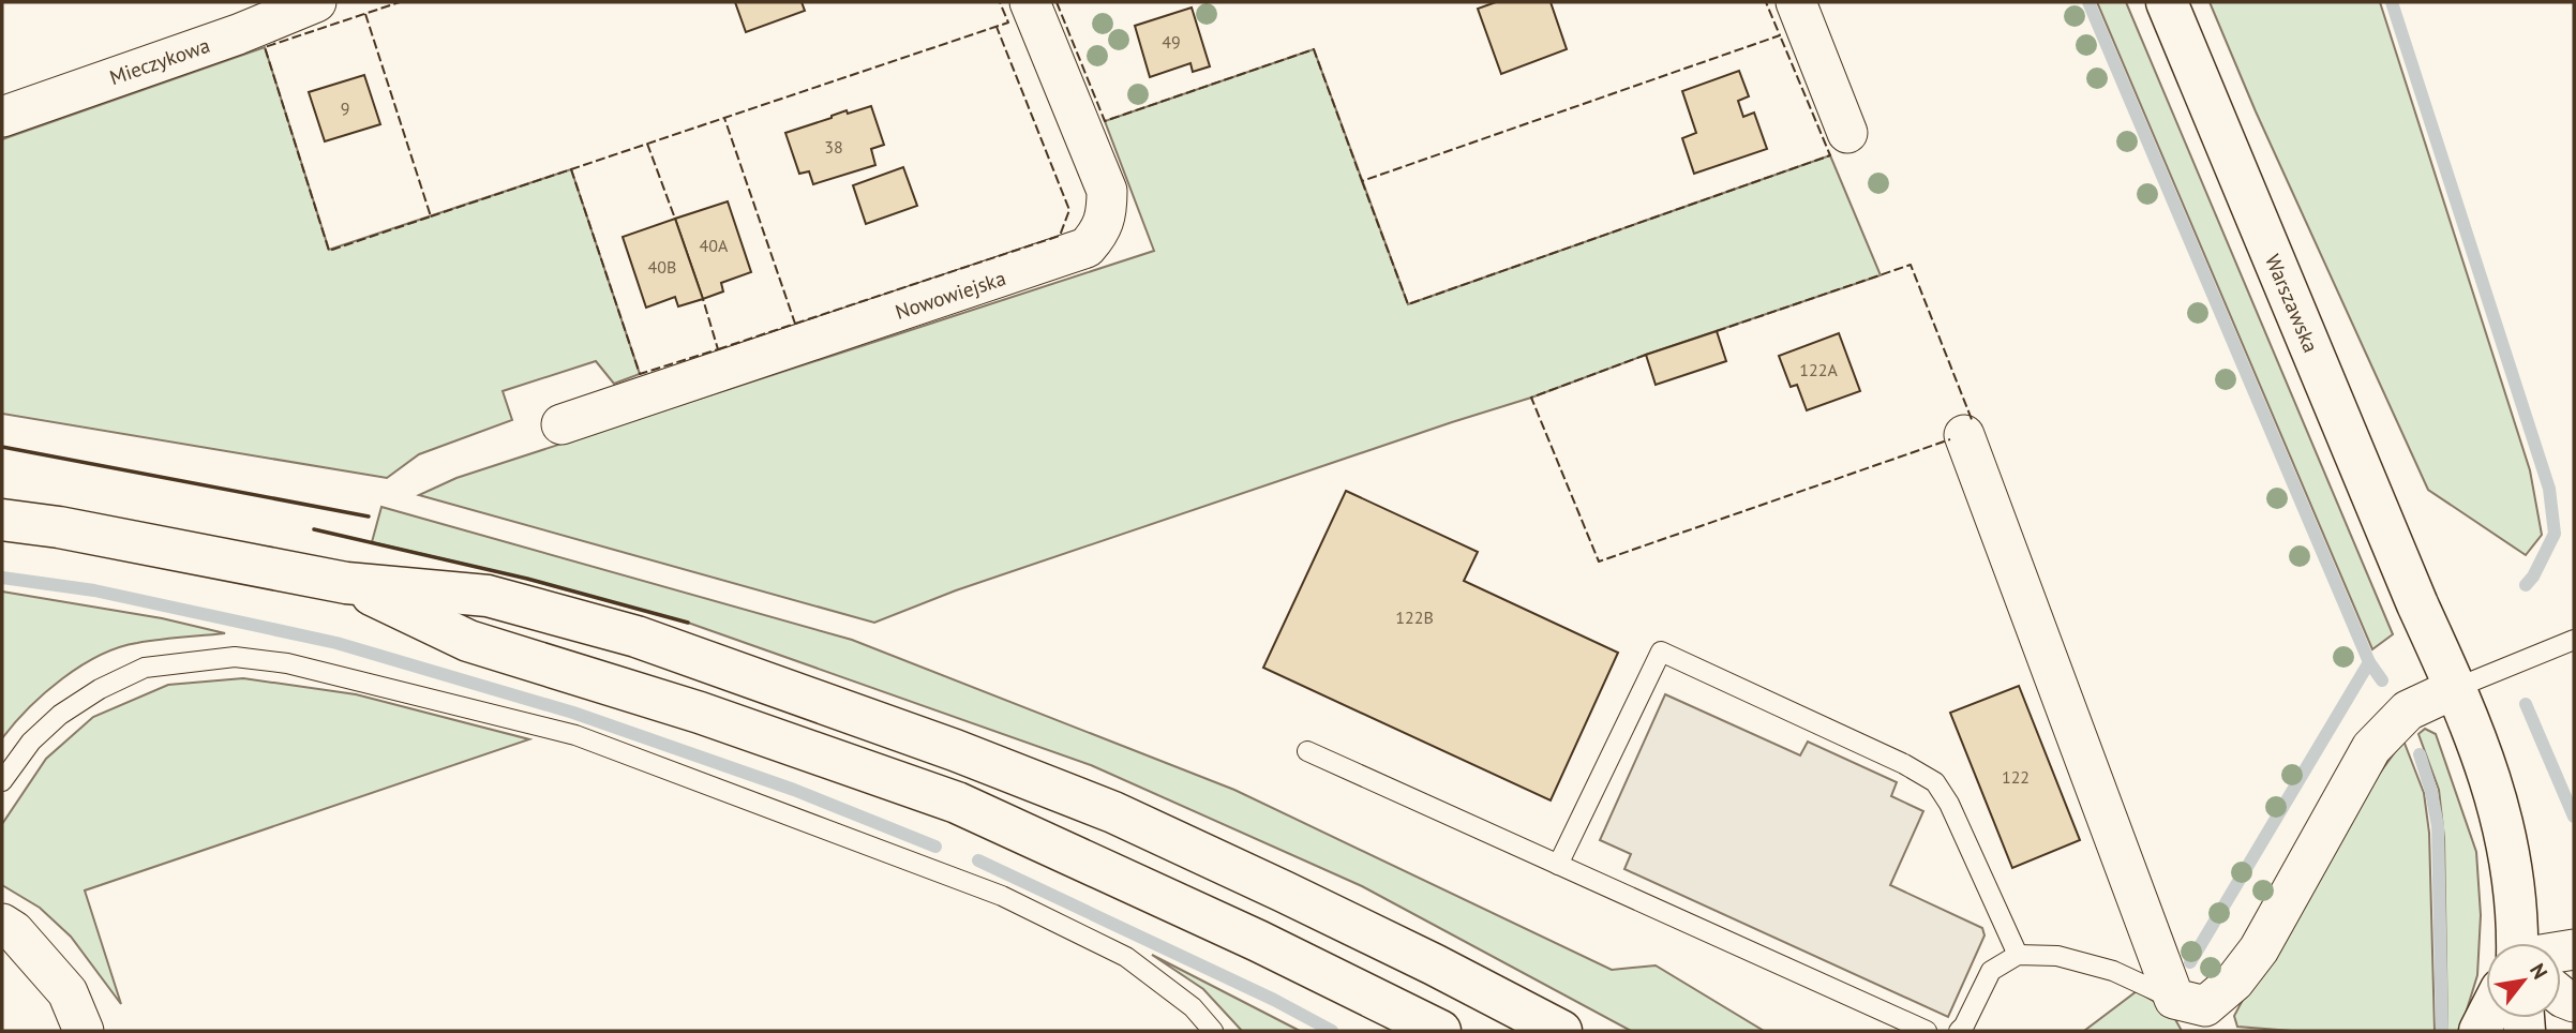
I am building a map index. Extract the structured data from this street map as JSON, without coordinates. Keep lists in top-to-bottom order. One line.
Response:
{"streets":{"main road":["Warszawska"],"street":["Mieczykowa","Nowowiejska"]},"house_numbers":["49","9","38","40A","40B","122A","122B","122"],"north":"top right"}
